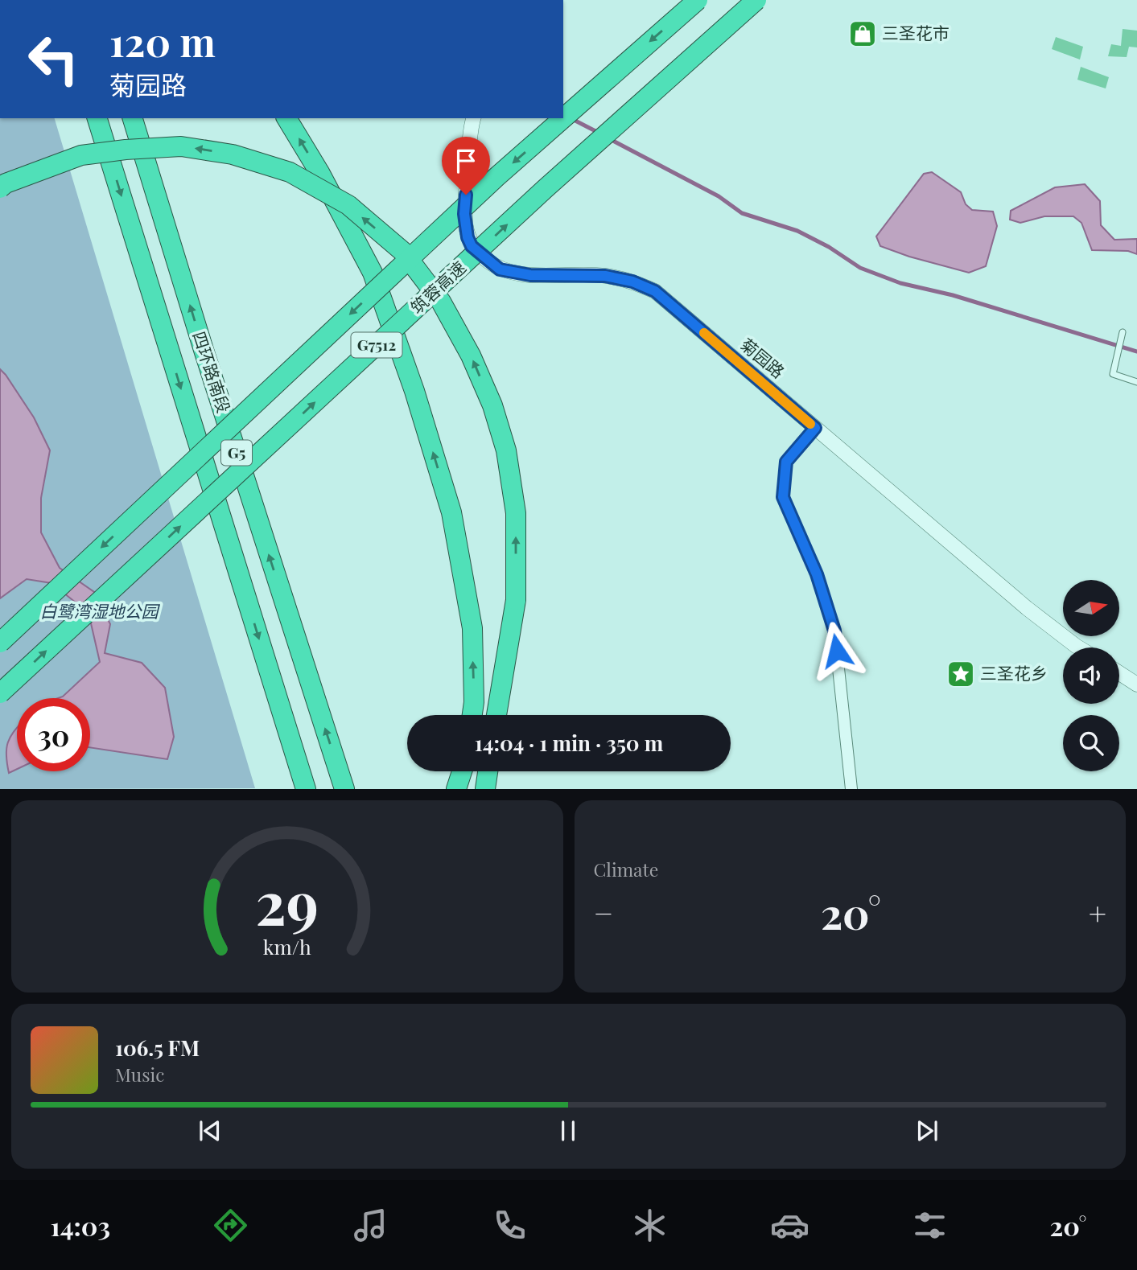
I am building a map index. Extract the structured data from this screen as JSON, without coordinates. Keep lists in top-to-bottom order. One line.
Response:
{"streets":{"highway":["筑蓉高速","G7512","四环路南段","G5"],"street":["菊园路"]},"parks":["白鹭湾湿地公园"],"places":{"shop":["三圣花市"],"place":["三圣花乡"]},"north":"right","page":{"turn":["120 m","菊园路"],"limit":"30","trip":"14:04 · 1 min · 350 m","tile":"Climate","heat":["−","20°","+"],"song":["106.5 FM","Music"],"tabs":["14:03","20°"],"gauge":["29","km/h"]}}
